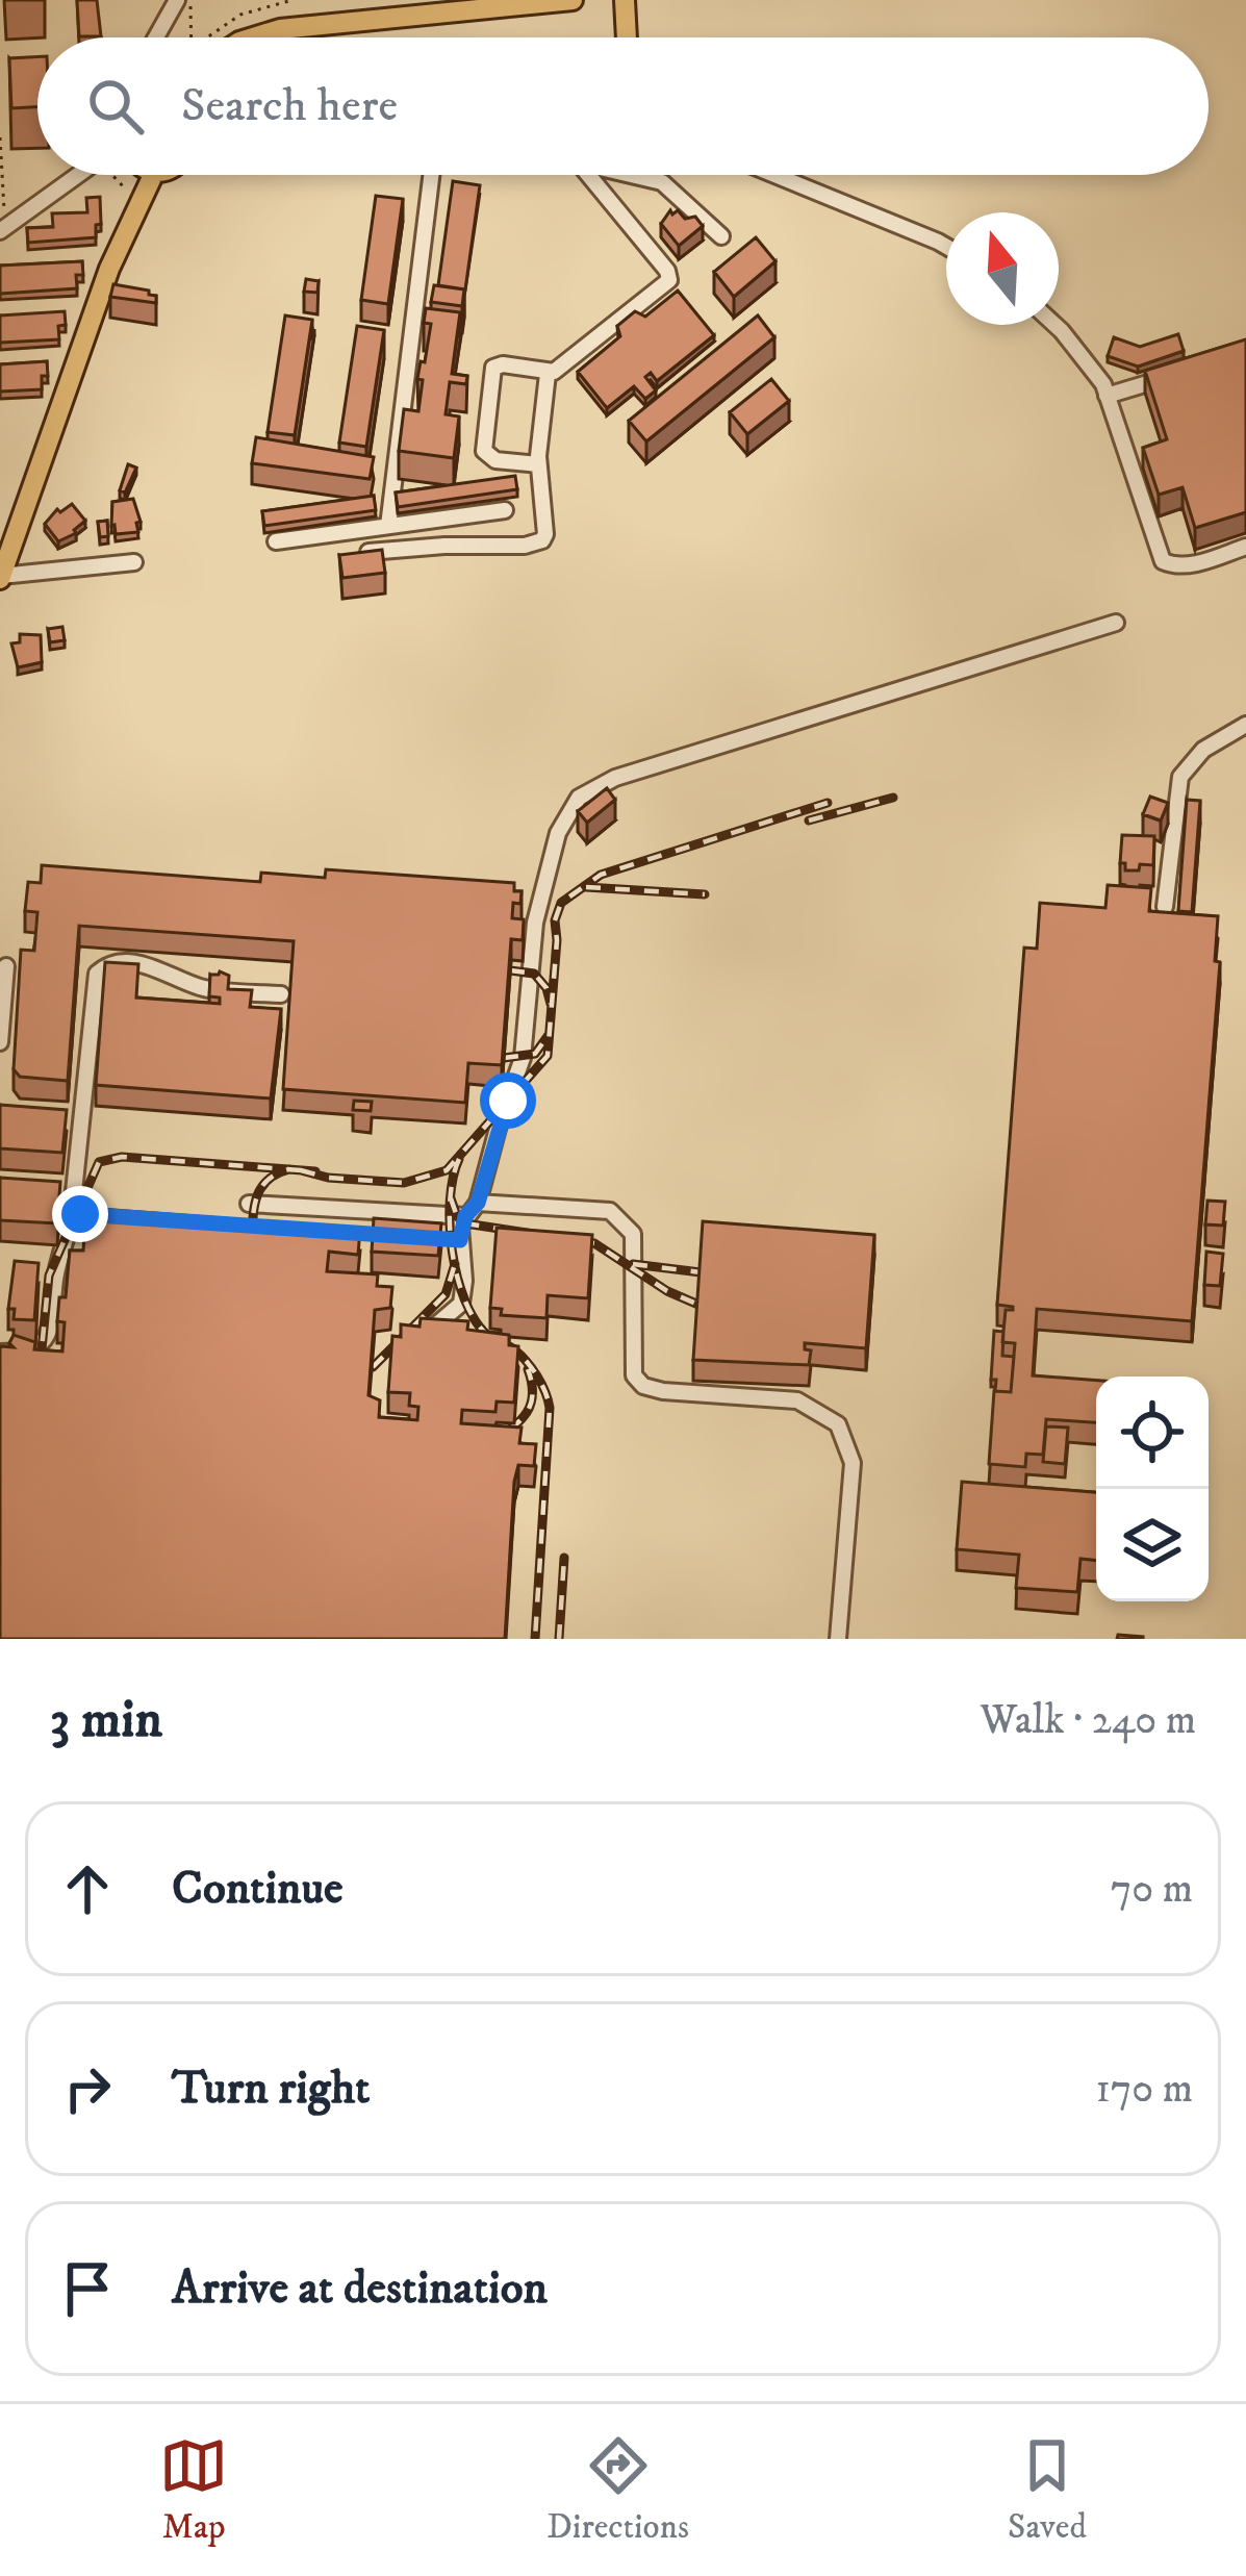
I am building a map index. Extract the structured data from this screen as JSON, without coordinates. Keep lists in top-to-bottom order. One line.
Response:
{"north":"top","page":{"search":"Search here","heading":["3 min","Walk · 240 m"],"list":[["Continue","70 m"],["Turn right","170 m"],"Arrive at destination"],"nav":["Map","Directions","Saved"]}}
